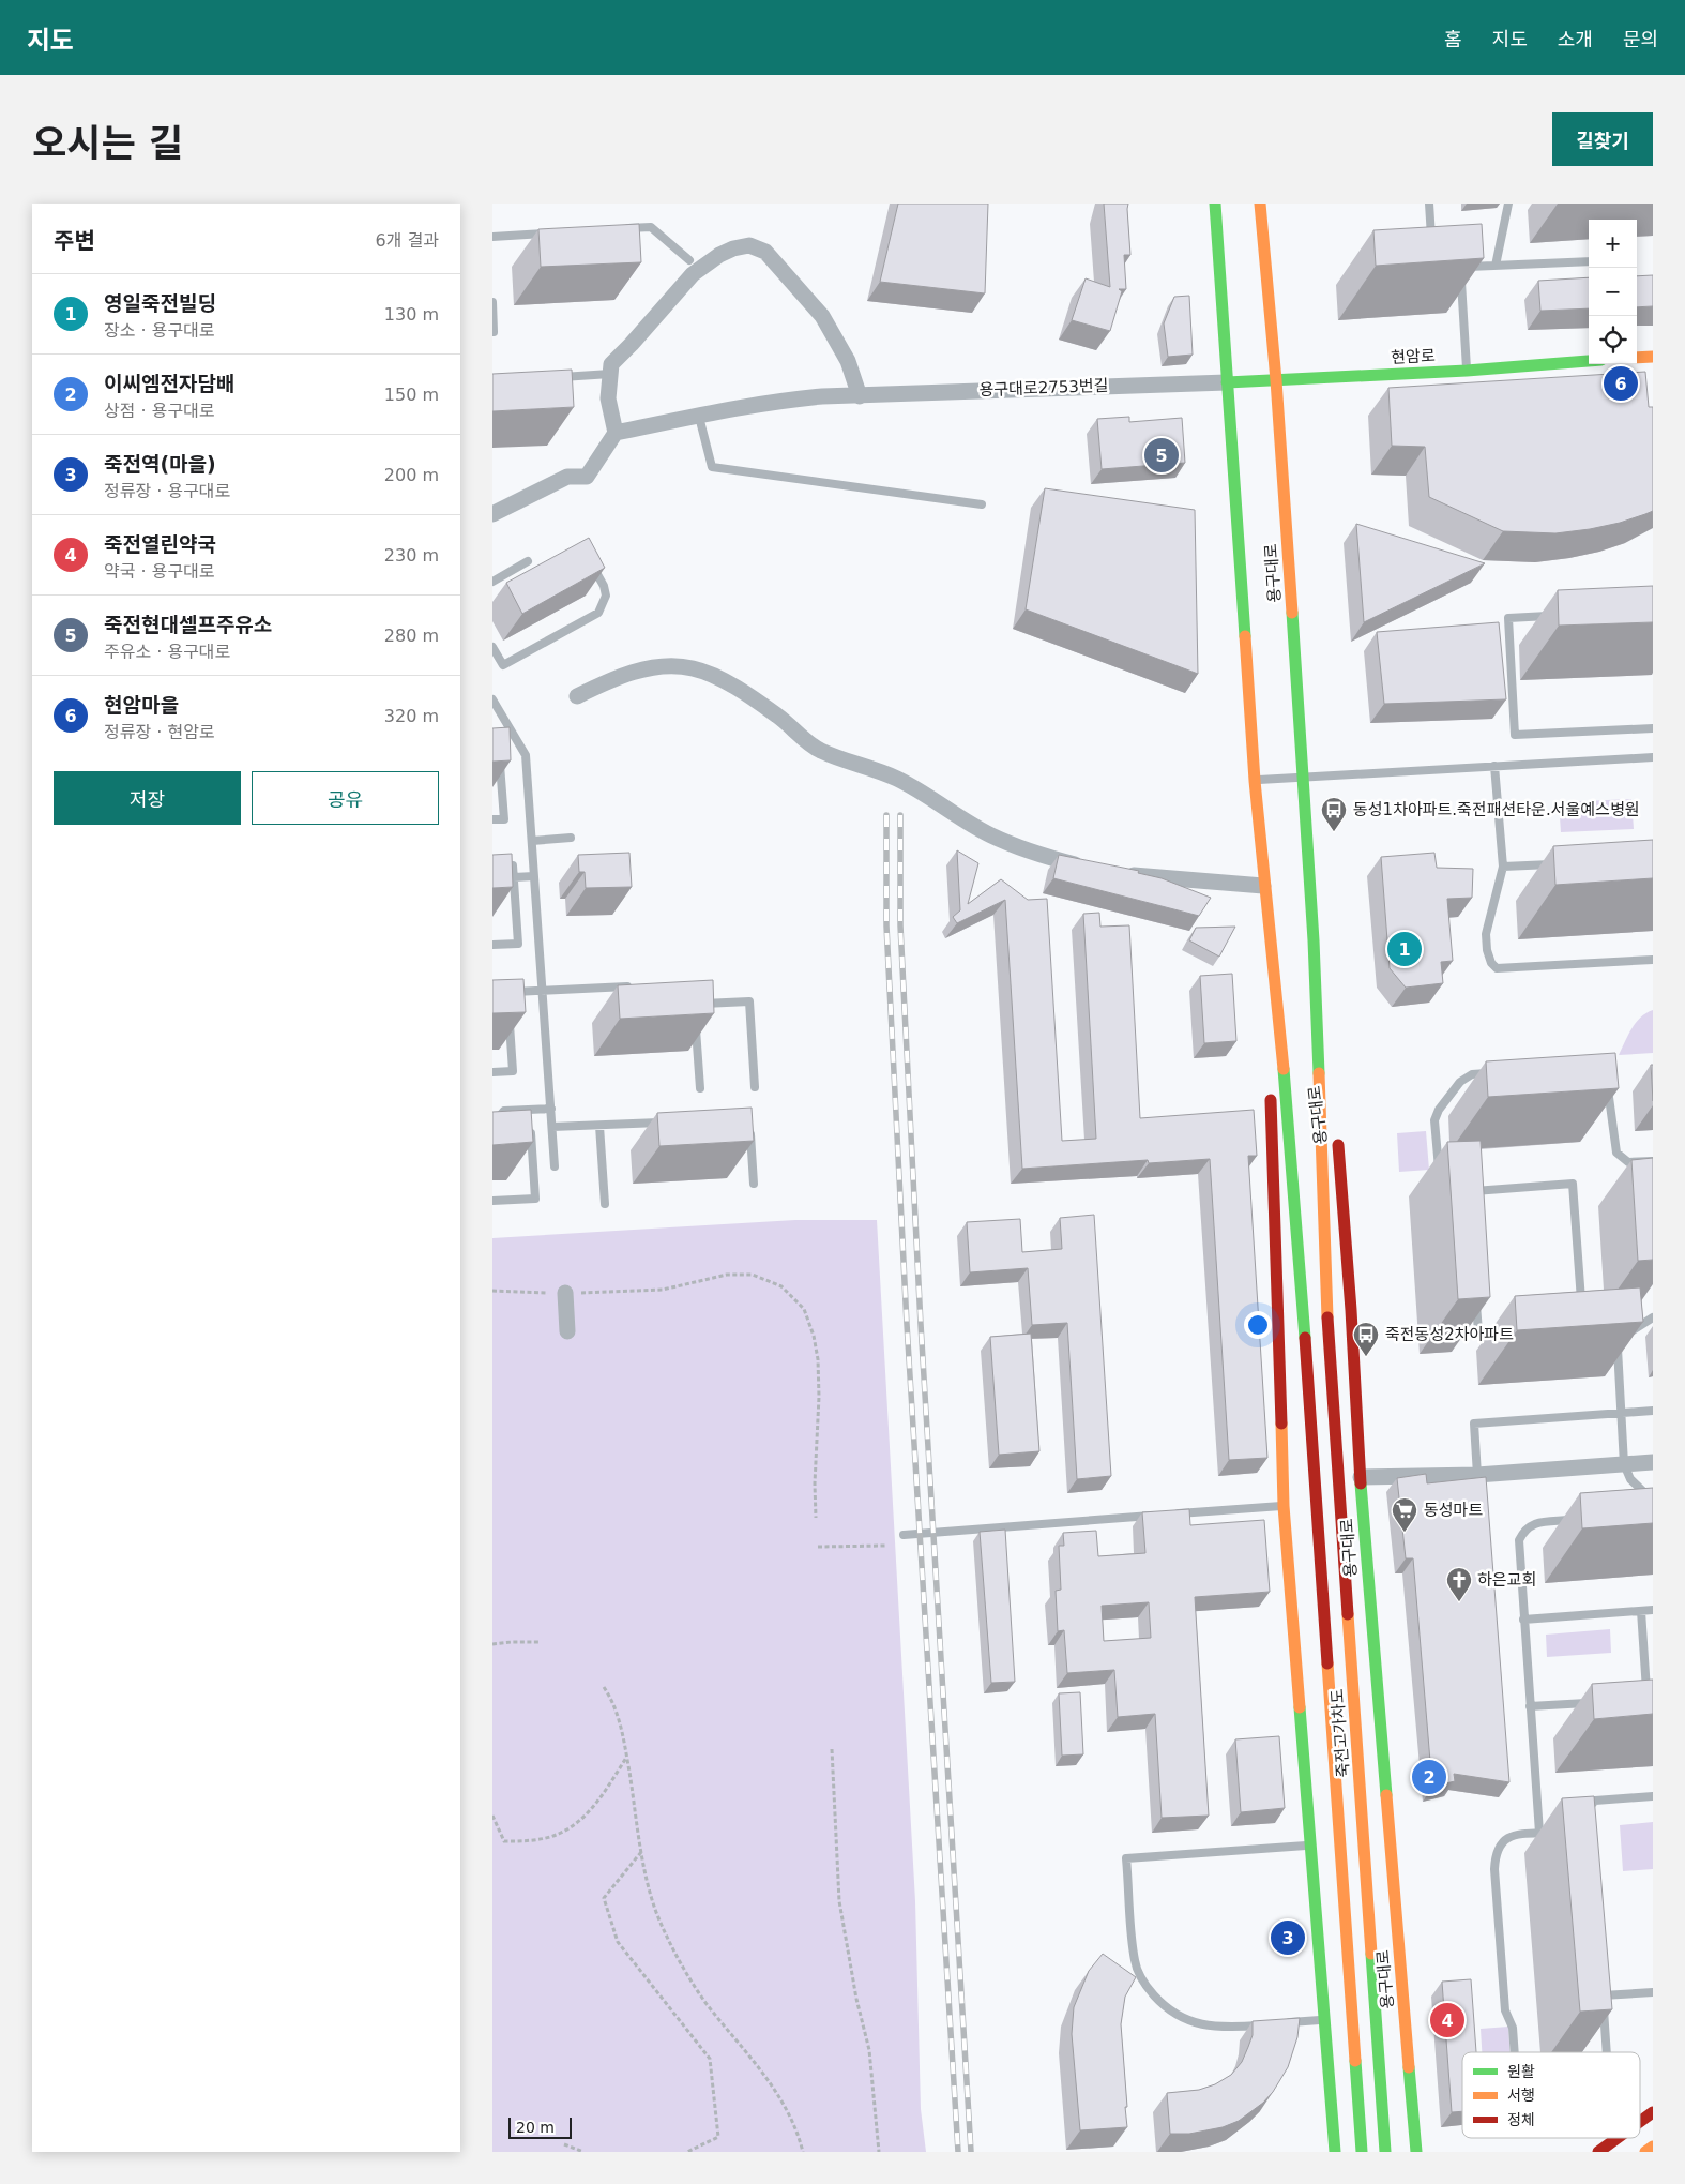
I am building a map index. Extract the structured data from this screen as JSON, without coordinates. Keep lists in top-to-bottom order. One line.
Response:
{"streets":{"main road":["현암로","용구대로","죽전고가차도"],"street":["용구대로2753번길"]},"crossings":[["현암로","용구대로2753번길"],["현암로","용구대로"],["용구대로2753번길","용구대로"],["용구대로","죽전고가차도"]],"places":{"bus stop":["동성1차아파트.죽전패션타운.서울예스병원","죽전동성2차아파트"],"supermarket":["동성마트"],"church":["하은교회"]},"legend":["원활","서행","정체"],"scale_bar":"20 m","page":{"header":"지도","nav":["홈","지도","소개","문의"],"title":"오시는 길","buttons":["길찾기",["저장","공유"]],"heading":["주변","6개 결과"],"map_buttons":["+","−"],"list":[{"mark":"1","name":"영일죽전빌딩","note":"장소 · 용구대로","value":"130 m"},{"mark":"2","name":"이씨엠전자담배","note":"상점 · 용구대로","value":"150 m"},{"mark":"3","name":"죽전역(마을)","note":"정류장 · 용구대로","value":"200 m"},{"mark":"4","name":"죽전열린약국","note":"약국 · 용구대로","value":"230 m"},{"mark":"5","name":"죽전현대셀프주유소","note":"주유소 · 용구대로","value":"280 m"},{"mark":"6","name":"현암마을","note":"정류장 · 현암로","value":"320 m"}],"pins":["6","5","1","2","3","4"],"scale":"20 m"}}
